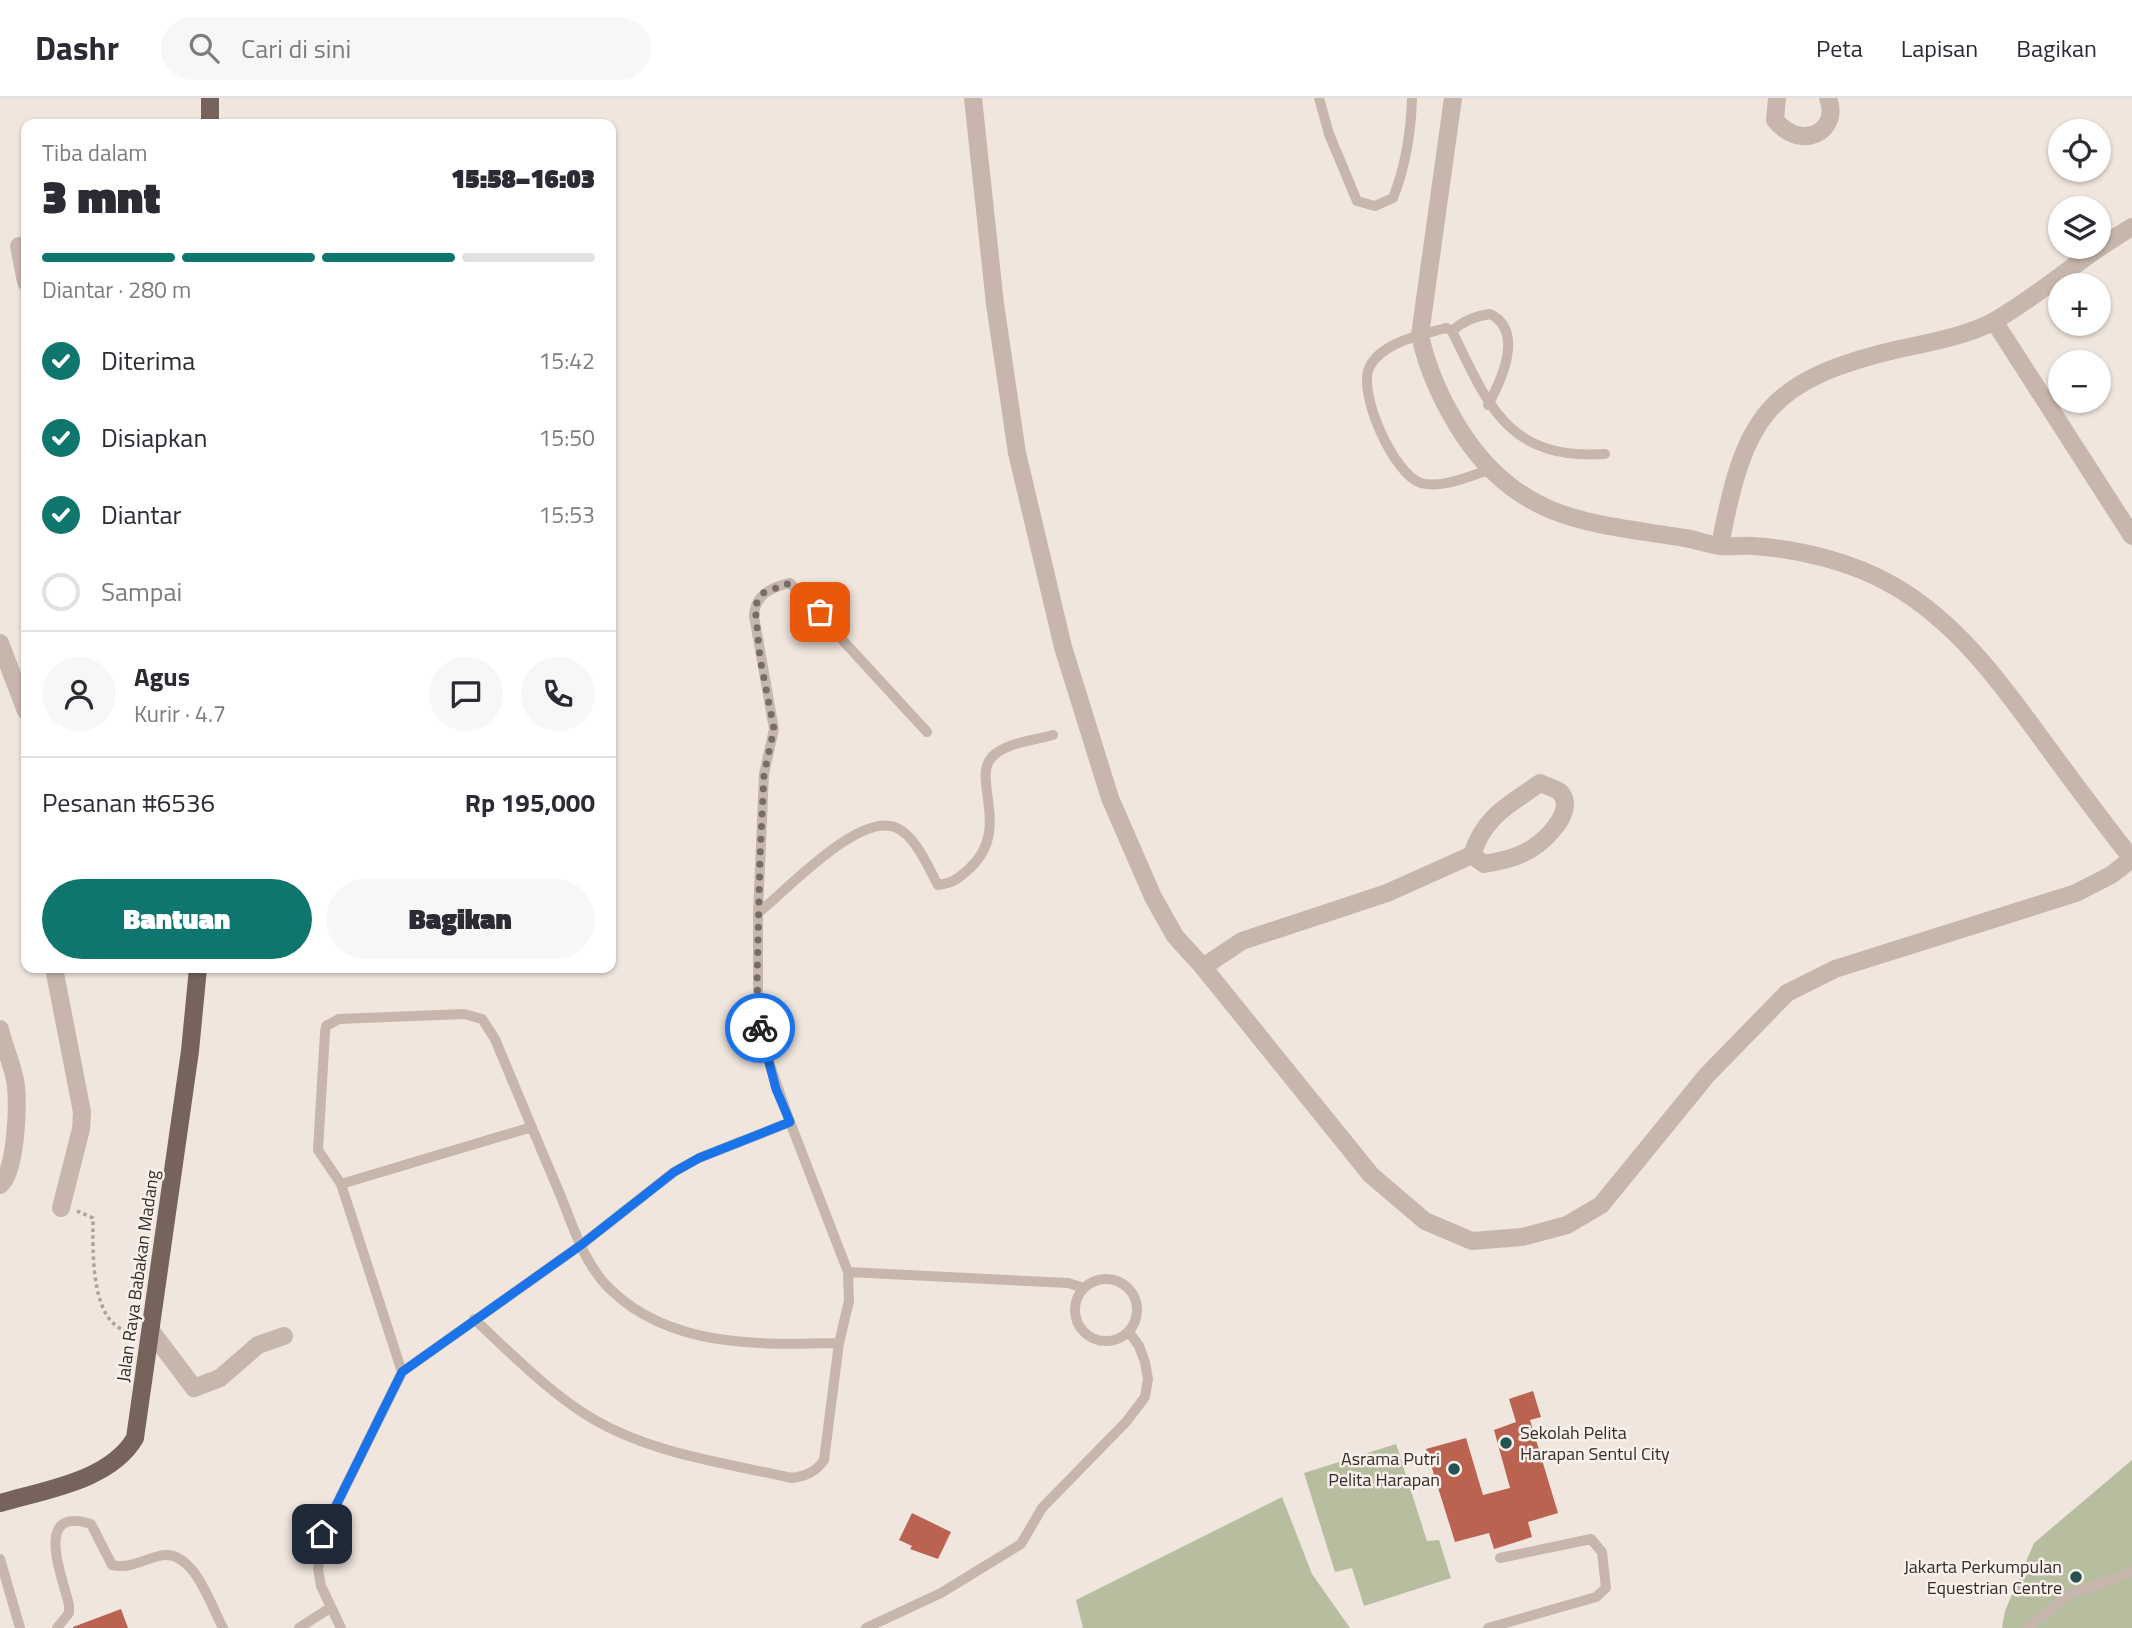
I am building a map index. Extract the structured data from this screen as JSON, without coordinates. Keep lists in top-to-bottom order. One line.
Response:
{"streets":{"main road":["Jalan Raya Babakan Madang"]},"places":["Sekolah Pelita Harapan Sentul City","Asrama Putri Pelita Harapan","Jakarta Perkumpulan Equestrian Centre"],"page":{"header":"Dashr","search":"Cari di sini","nav":["Peta","Lapisan","Bagikan"],"map_buttons":["+","−"],"heading":["3 mnt","Tiba dalam","15:58–16:03"],"panel":["Agus","Kurir · 4.7","Pesanan #6536","Rp 195,000"],"bar":"Diantar · 280 m","list":[["Diterima","15:42"],["Disiapkan","15:50"],["Diantar","15:53"],"Sampai"],"buttons":["Bantuan","Bagikan"]}}
